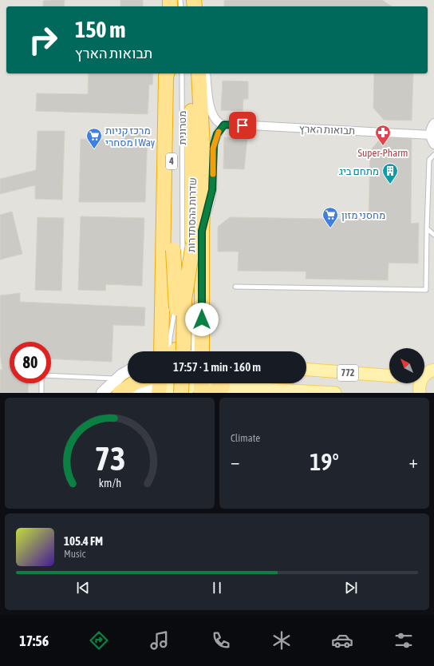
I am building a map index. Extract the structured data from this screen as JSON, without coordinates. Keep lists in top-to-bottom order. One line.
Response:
{"streets":{"highway":["4","שדרות ההסתדרות"],"main road":["772"],"street":["תבואות הארץ"],"lane":["מטרונית"]},"places":{"pharmacy":["Super-Pharm"],"supermarket":["מרכז קניות מסחרי I Way","מחסני מזון"],"building":["מתחם ביג"]},"north":"top left","page":{"turn":["150 m","תבואות הארץ"],"limit":"80","trip":"17:57 · 1 min · 160 m","tile":"Climate","heat":["−","19°","+"],"song":["105.4 FM","Music"],"tabs":"17:56","gauge":["73","km/h"]}}
